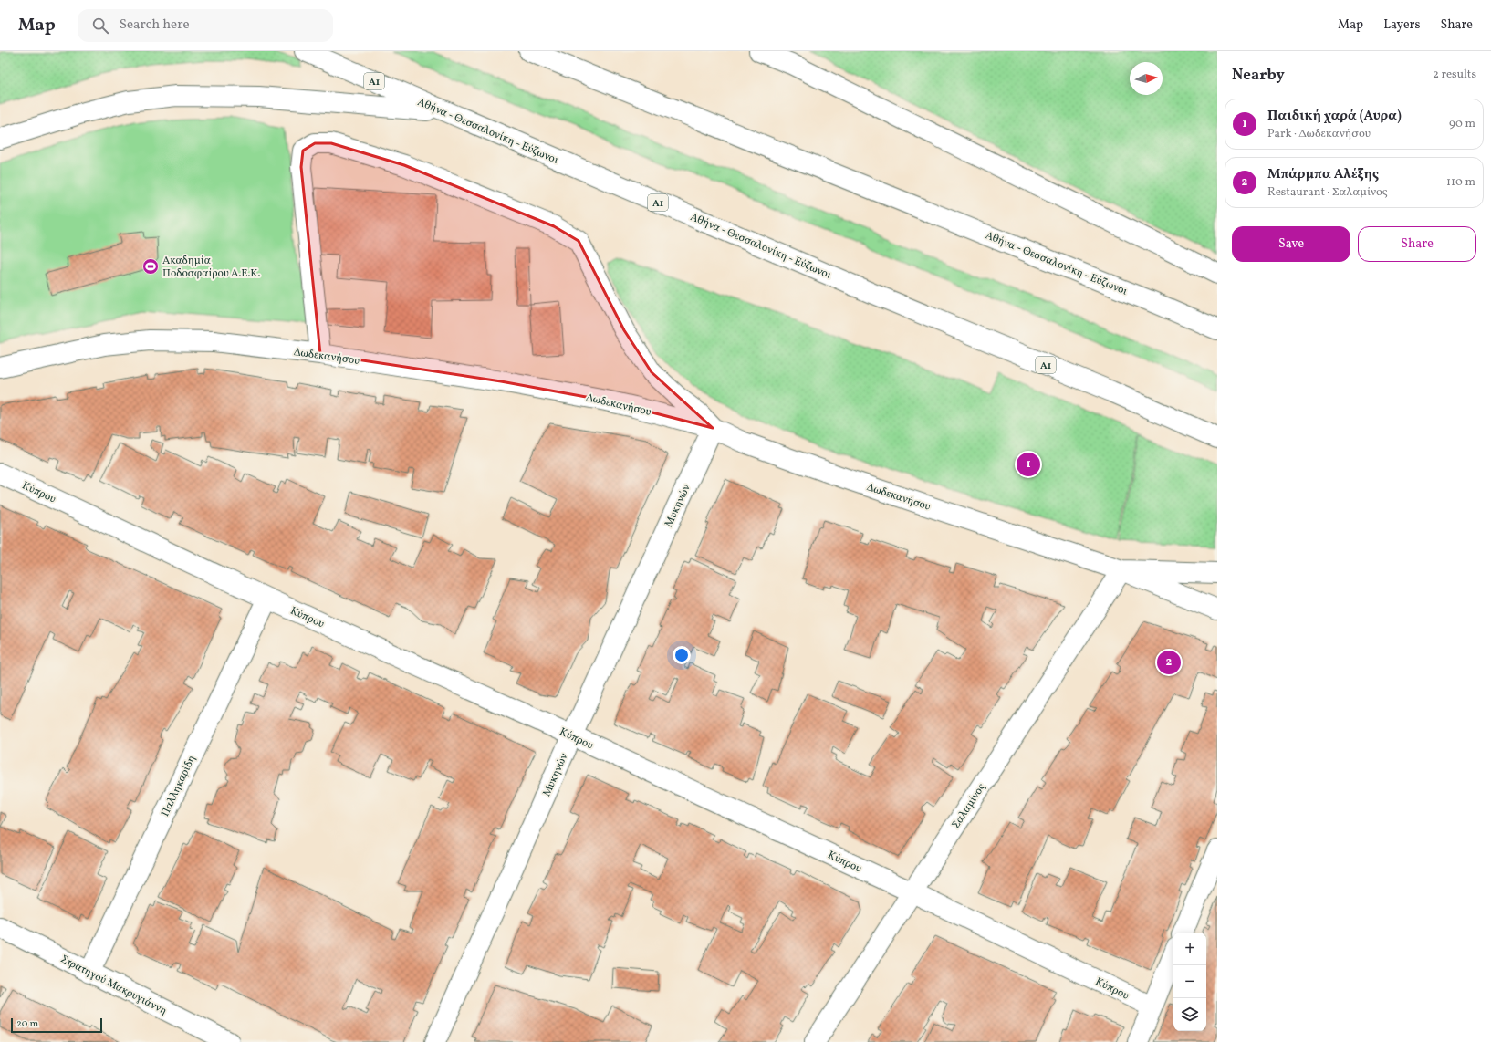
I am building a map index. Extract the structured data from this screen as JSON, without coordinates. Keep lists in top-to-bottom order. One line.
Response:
{"streets":{"main road":["Α1","Αθήνα - Θεσσαλονίκη - Εύζωνοι","Δωδεκανήσου","Κύπρου","Μυκηνών","Παλληκαρίδη","Σαλαμίνος","Στρατηγού Μακρυγιάννη"]},"crossings":[["Δωδεκανήσου","Μυκηνών"],["Δωδεκανήσου","Σαλαμίνος"],["Κύπρου","Μυκηνών"],["Κύπρου","Παλληκαρίδη"],["Κύπρου","Σαλαμίνος"],["Παλληκαρίδη","Στρατηγού Μακρυγιάννη"]],"places":{"sports":["Ακαδημία Ποδοσφαίρου Α.Ε.Κ."]},"scale_bar":"20 m","north":"right","page":{"header":"Map","search":"Search here","nav":["Map","Layers","Share"],"heading":["Nearby","2 results"],"list":[{"mark":"1","name":"Παιδική χαρά (Αυρα)","note":"Park · Δωδεκανήσου","value":"90 m"},{"mark":"2","name":"Μπάρμπα Αλέξης","note":"Restaurant · Σαλαμίνος","value":"110 m"}],"buttons":["Save","Share"],"pins":["1","2"],"map_buttons":["+","−"],"scale":"20 m"}}
